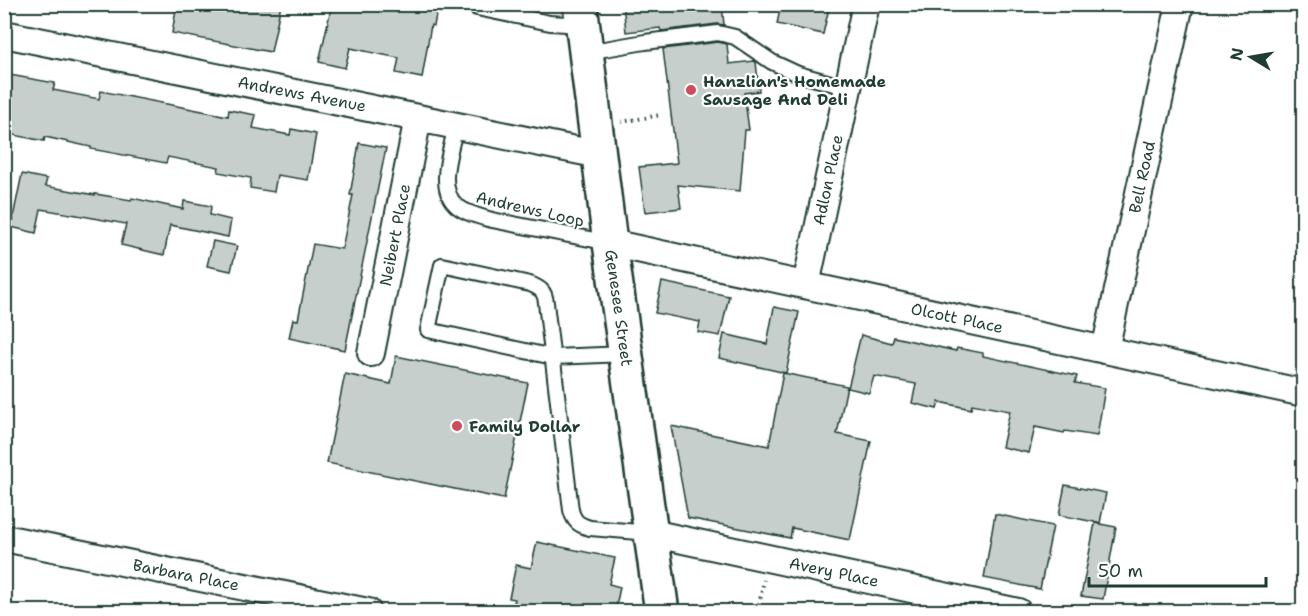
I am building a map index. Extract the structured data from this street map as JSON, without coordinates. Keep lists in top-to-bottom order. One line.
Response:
{"streets":{"main road":["Genesee Street"],"street":["Andrews Avenue","Bell Road","Adlon Place","Neibert Place","Olcott Place","Avery Place","Barbara Place"],"lane":["Andrews Loop"]},"crossings":[["Andrews Avenue","Andrews Loop"],["Andrews Avenue","Neibert Place"],["Andrews Avenue","Genesee Street"],["Bell Road","Olcott Place"],["Adlon Place","Olcott Place"],["Andrews Loop","Genesee Street"],["Andrews Loop","Olcott Place"],["Genesee Street","Olcott Place"],["Genesee Street","Avery Place"]],"places":["Hanzlian's Homemade Sausage And Deli","Family Dollar"],"scale_bar":"50 m","north":"left"}
